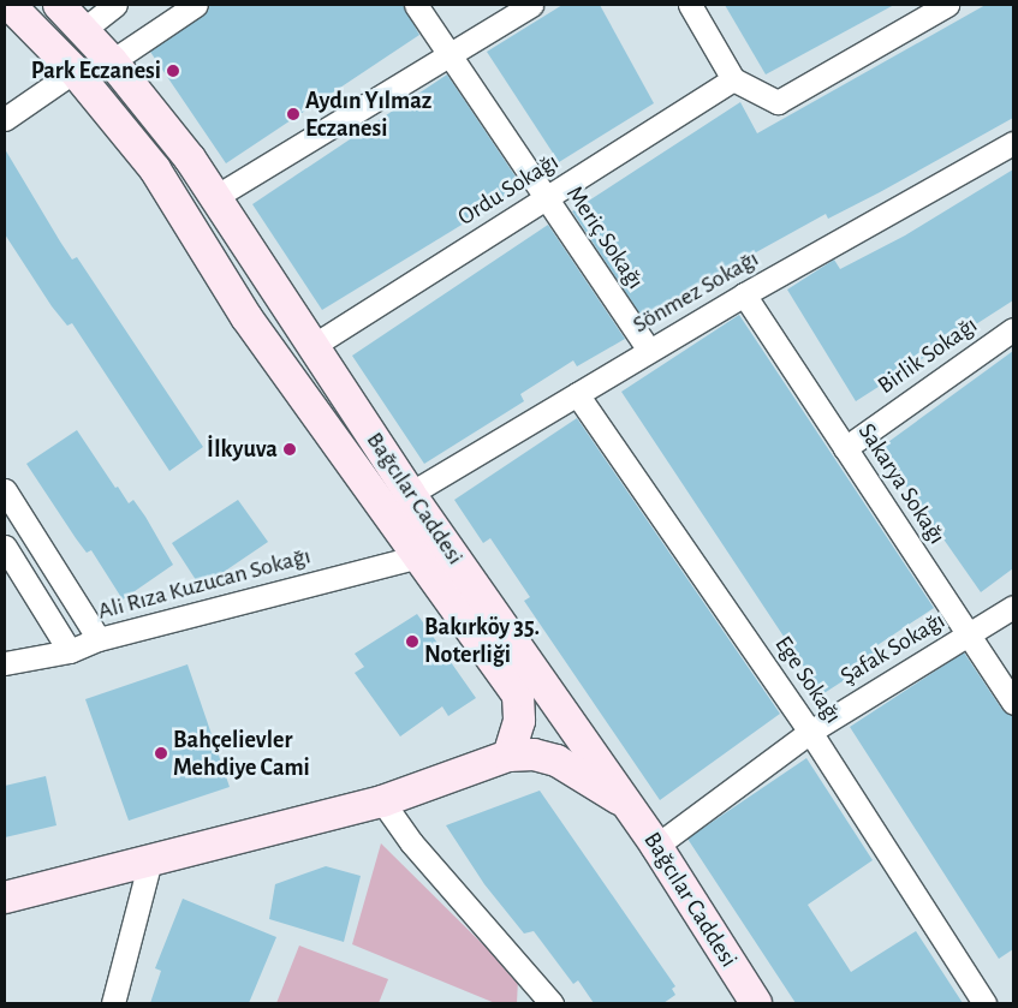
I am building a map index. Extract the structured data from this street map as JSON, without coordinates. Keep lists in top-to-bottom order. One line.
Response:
{"streets":{"main road":["Bağcılar Caddesi"],"street":["Ordu Sokağı","Meriç Sokağı","Sönmez Sokağı","Birlik Sokağı","Sakarya Sokağı","Ali Rıza Kuzucan Sokağı","Şafak Sokağı","Ege Sokağı"]},"crossings":[["Ordu Sokağı","Meriç Sokağı"],["Ordu Sokağı","Bağcılar Caddesi"],["Meriç Sokağı","Sönmez Sokağı"],["Sönmez Sokağı","Sakarya Sokağı"],["Sönmez Sokağı","Bağcılar Caddesi"],["Sönmez Sokağı","Ege Sokağı"],["Birlik Sokağı","Sakarya Sokağı"],["Sakarya Sokağı","Şafak Sokağı"],["Bağcılar Caddesi","Şafak Sokağı"],["Şafak Sokağı","Ege Sokağı"]],"places":["Park Eczanesi","Aydın Yılmaz Eczanesi","İlkyuva","Bakırköy 35. Noterliği","Bahçelievler Mehdiye Cami"]}
